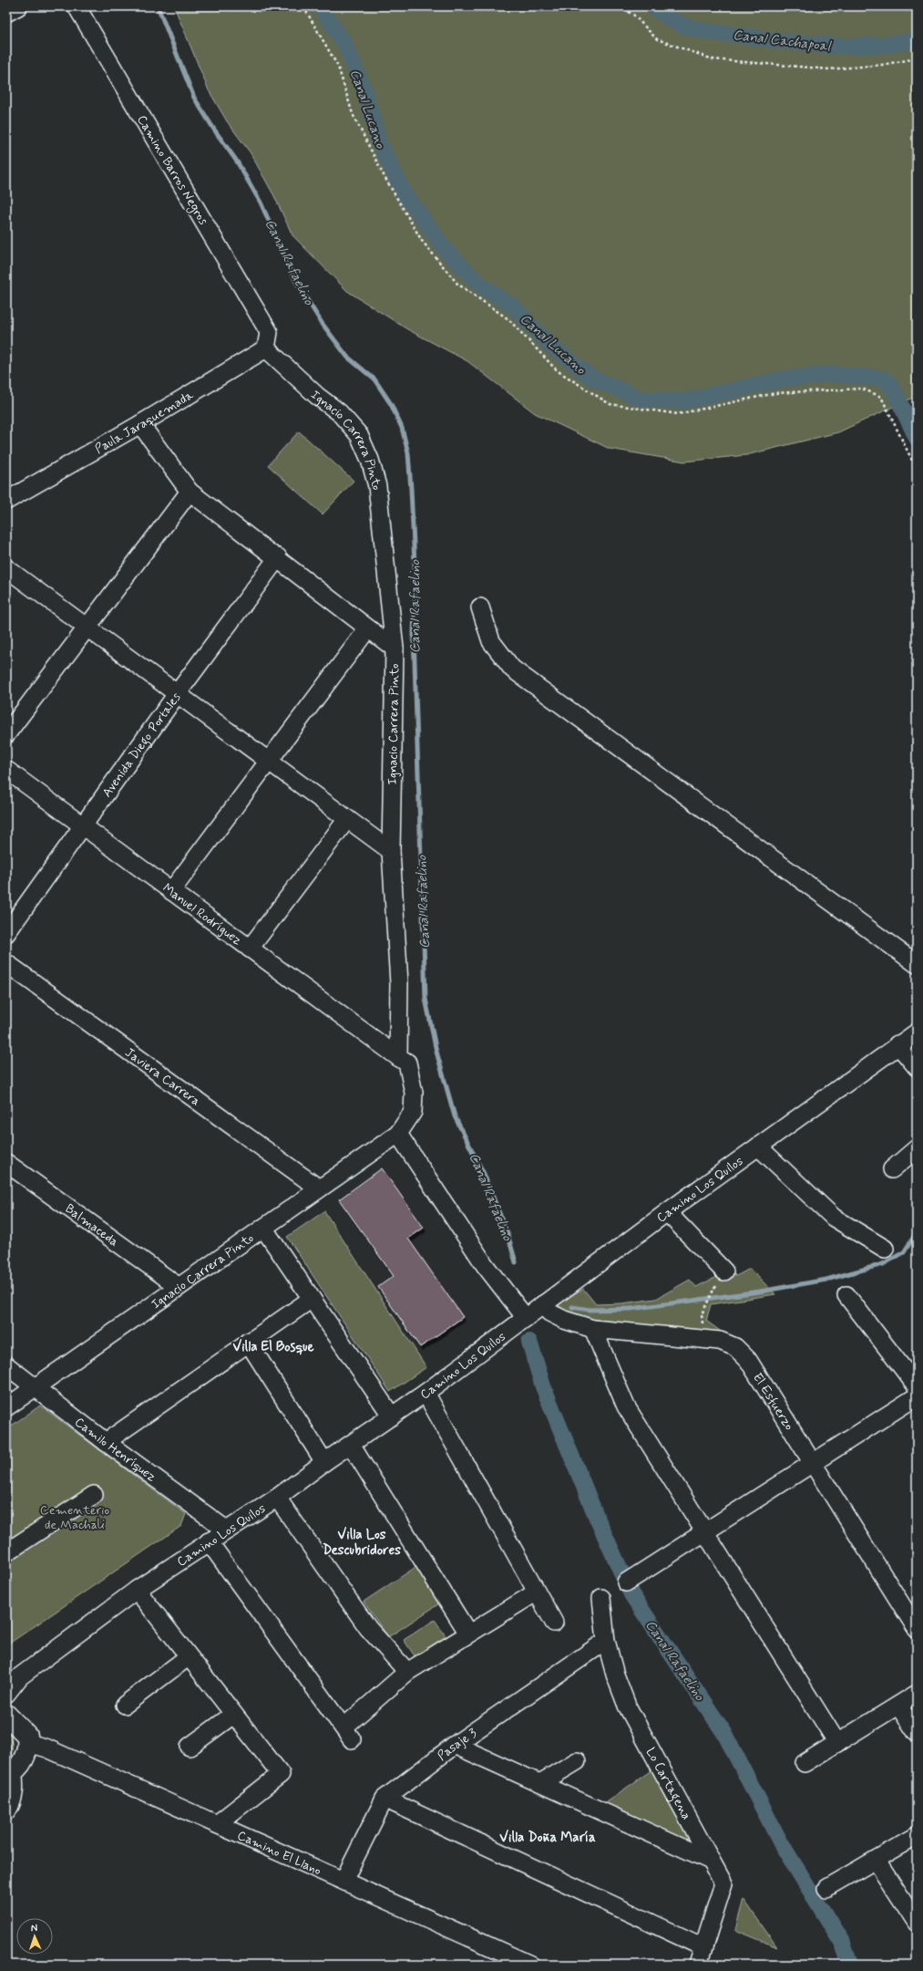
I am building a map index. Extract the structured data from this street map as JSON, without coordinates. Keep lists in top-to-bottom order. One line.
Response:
{"streets":{"street":["Camino Barros Negros","Paula Jaraquemada","Ignacio Carrera Pinto","Avenida Diego Portales","Manuel Rodríguez","Javiera Carrera","Camino Los Quilos","Balmaceda","El Esfuerzo","Camilo Henríquez","Pasaje 3","Lo Cartagena","Camino El Llano"]},"crossings":[["Camino Barros Negros","Paula Jaraquemada"],["Camino Barros Negros","Ignacio Carrera Pinto"],["Paula Jaraquemada","Ignacio Carrera Pinto"],["Ignacio Carrera Pinto","Manuel Rodríguez"],["Ignacio Carrera Pinto","Javiera Carrera"],["Ignacio Carrera Pinto","Balmaceda"],["Ignacio Carrera Pinto","Camilo Henríquez"],["Avenida Diego Portales","Manuel Rodríguez"],["Camino Los Quilos","El Esfuerzo"],["Camino Los Quilos","Camilo Henríquez"],["Pasaje 3","Lo Cartagena"],["Pasaje 3","Camino El Llano"]],"districts":["Villa El Bosque","Villa Los Descubridores","Villa Doña María"],"water":["Canal Cachapoal","Canal Lucano","Canal Rafaelino"],"parks":["Cementerio de Machali"],"north":"top"}
